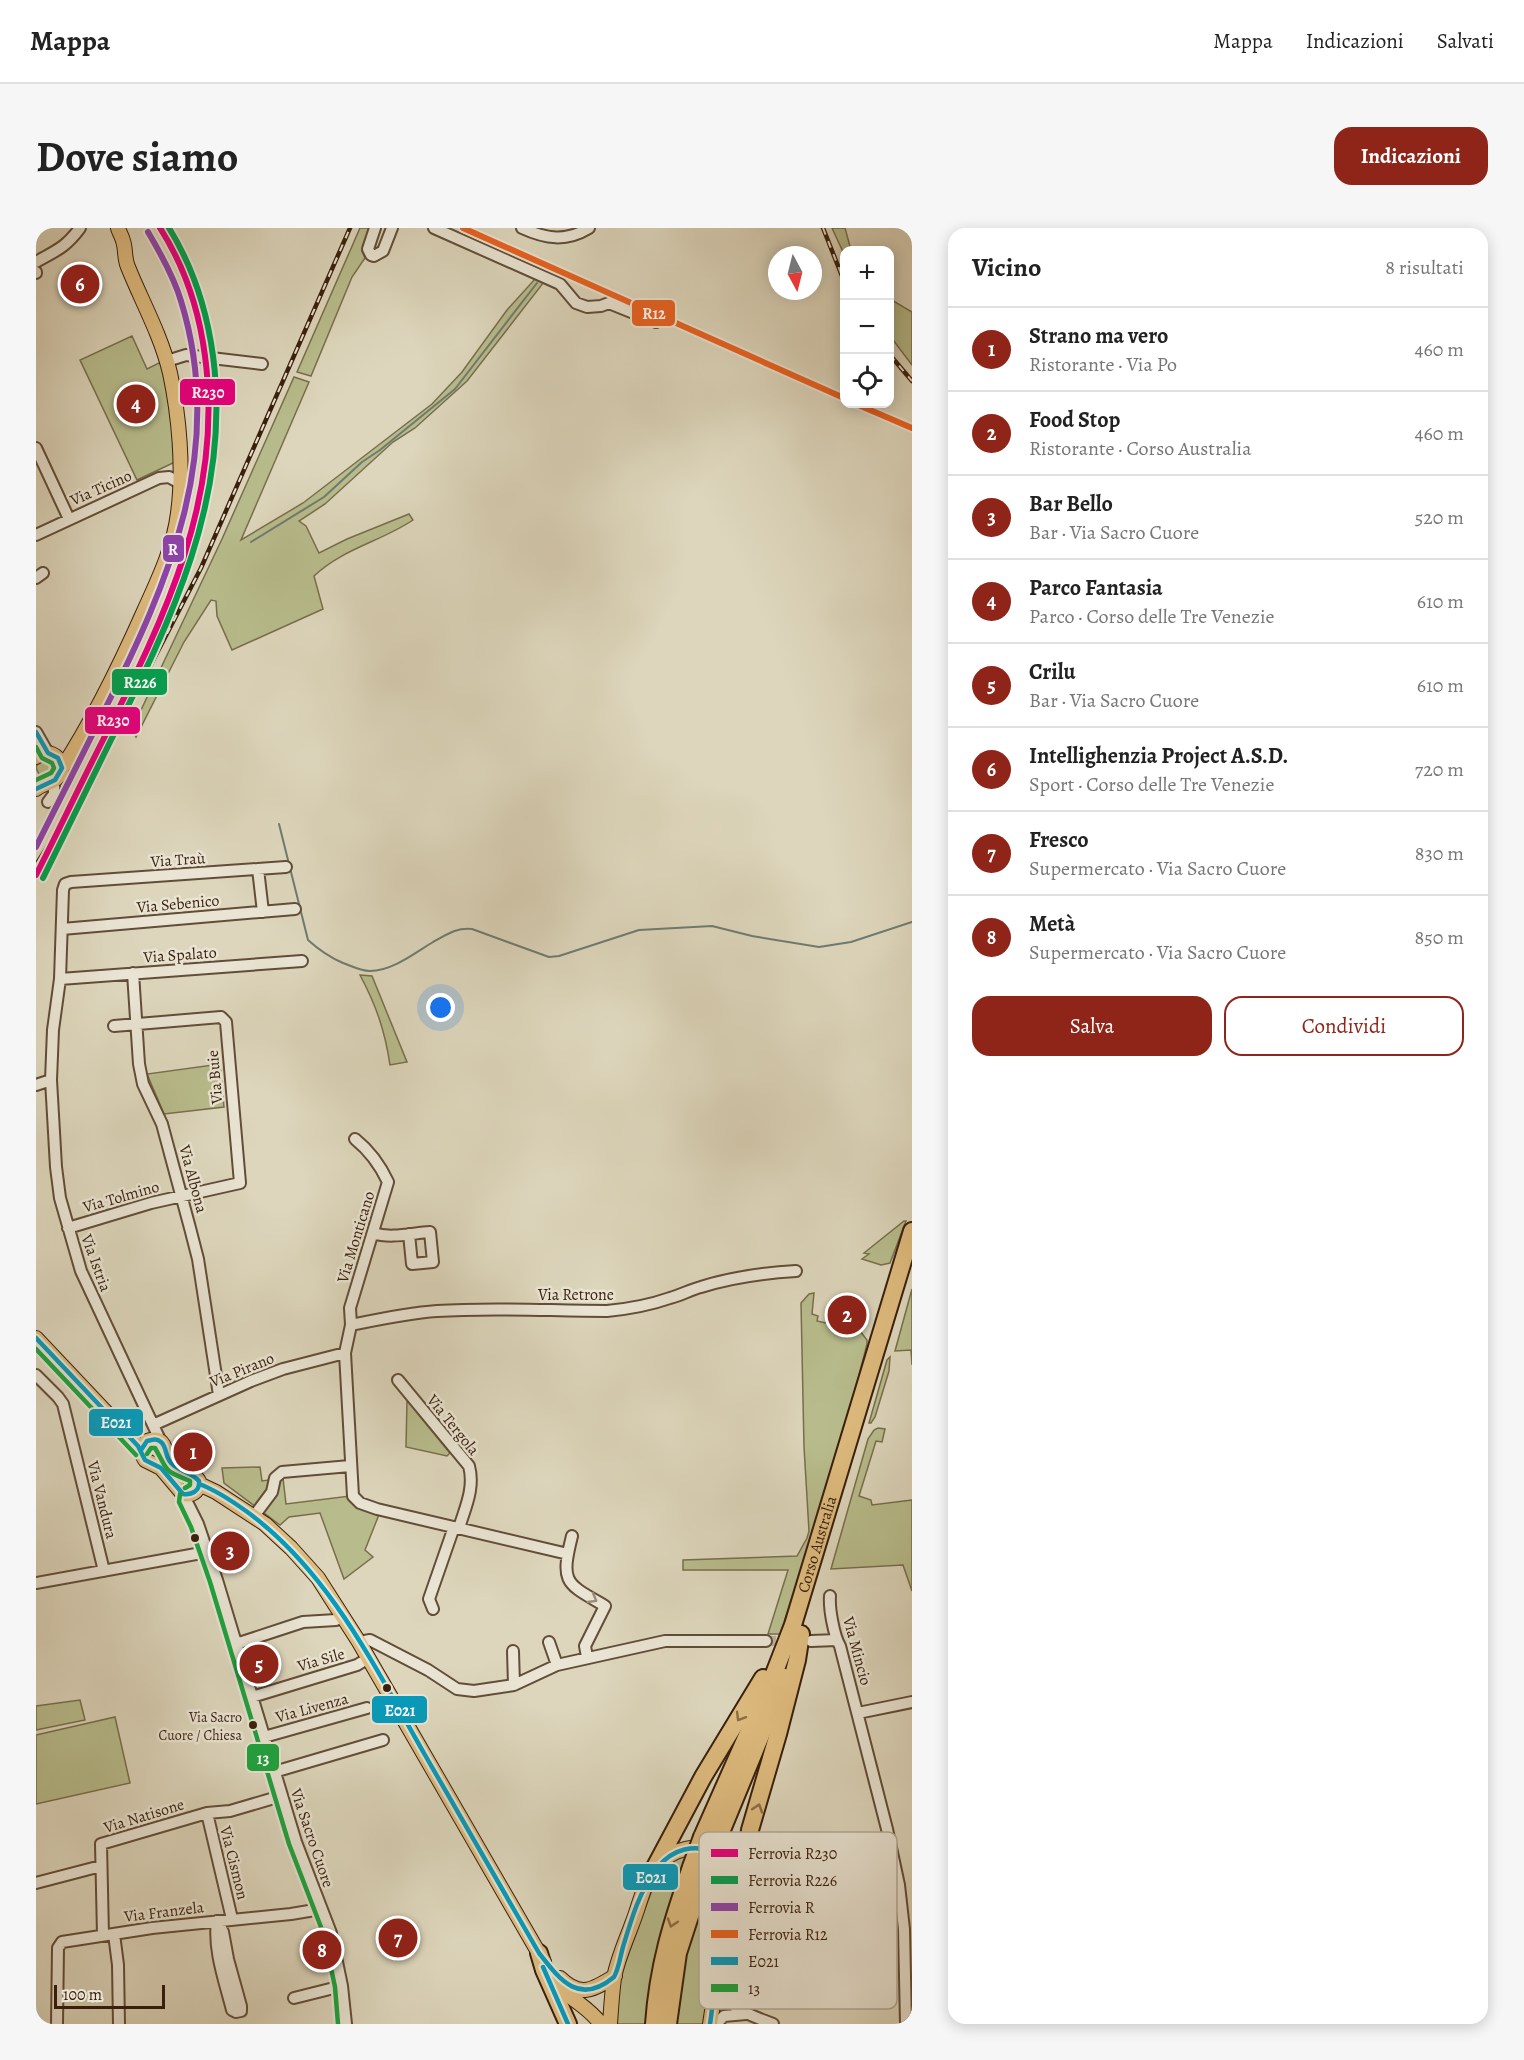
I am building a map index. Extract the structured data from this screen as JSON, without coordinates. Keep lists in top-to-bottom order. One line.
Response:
{"streets":{"highway":["Corso Australia"],"street":["Via Ticino","Via Traù","Via Sebenico","Via Spalato","Via Buie","Via Albona","Via Tolmino","Via Monticano","Via Istria","Via Retrone","Via Pirano","Via Tergola","Via Vandura","Via Mincio","Via Sile","Via Livenza","Via Natisone","Via Sacro Cuore","Via Cismon","Via Franzela"]},"crossings":[["Via Traù","Via Istria"],["Via Sebenico","Via Istria"],["Via Spalato","Via Albona"],["Via Spalato","Via Istria"],["Via Buie","Via Albona"],["Via Buie","Via Tolmino"],["Via Albona","Via Tolmino"],["Via Albona","Via Pirano"],["Via Tolmino","Via Istria"],["Via Monticano","Via Retrone"],["Via Monticano","Via Pirano"],["Via Istria","Via Pirano"],["Via Sile","Via Sacro Cuore"],["Via Livenza","Via Sacro Cuore"],["Via Natisone","Via Sacro Cuore"],["Via Natisone","Via Cismon"],["Via Sacro Cuore","Via Franzela"],["Via Cismon","Via Franzela"]],"places":["Via Sacro Cuore / Chiesa"],"lines":["rail line R230","rail line R226","rail line R12","rail line R","transit line E021","transit line 13"],"legend":["Ferrovia R230","Ferrovia R226","Ferrovia R","Ferrovia R12","E021","13"],"scale_bar":"100 m","north":"bottom","page":{"header":"Mappa","nav":["Mappa","Indicazioni","Salvati"],"buttons":["Indicazioni",["Salva","Condividi"]],"title":"Dove siamo","heading":["Vicino","8 risultati"],"map_buttons":["+","−"],"pins":["6","4","2","1","3","5","7","8"],"list":[{"mark":"1","name":"Strano ma vero","note":"Ristorante · Via Po","value":"460 m"},{"mark":"2","name":"Food Stop","note":"Ristorante · Corso Australia","value":"460 m"},{"mark":"3","name":"Bar Bello","note":"Bar · Via Sacro Cuore","value":"520 m"},{"mark":"4","name":"Parco Fantasia","note":"Parco · Corso delle Tre Venezie","value":"610 m"},{"mark":"5","name":"Crilu","note":"Bar · Via Sacro Cuore","value":"610 m"},{"mark":"6","name":"Intellighenzia Project A.S.D.","note":"Sport · Corso delle Tre Venezie","value":"720 m"},{"mark":"7","name":"Fresco","note":"Supermercato · Via Sacro Cuore","value":"830 m"},{"mark":"8","name":"Metà","note":"Supermercato · Via Sacro Cuore","value":"850 m"}],"scale":"100 m"}}
